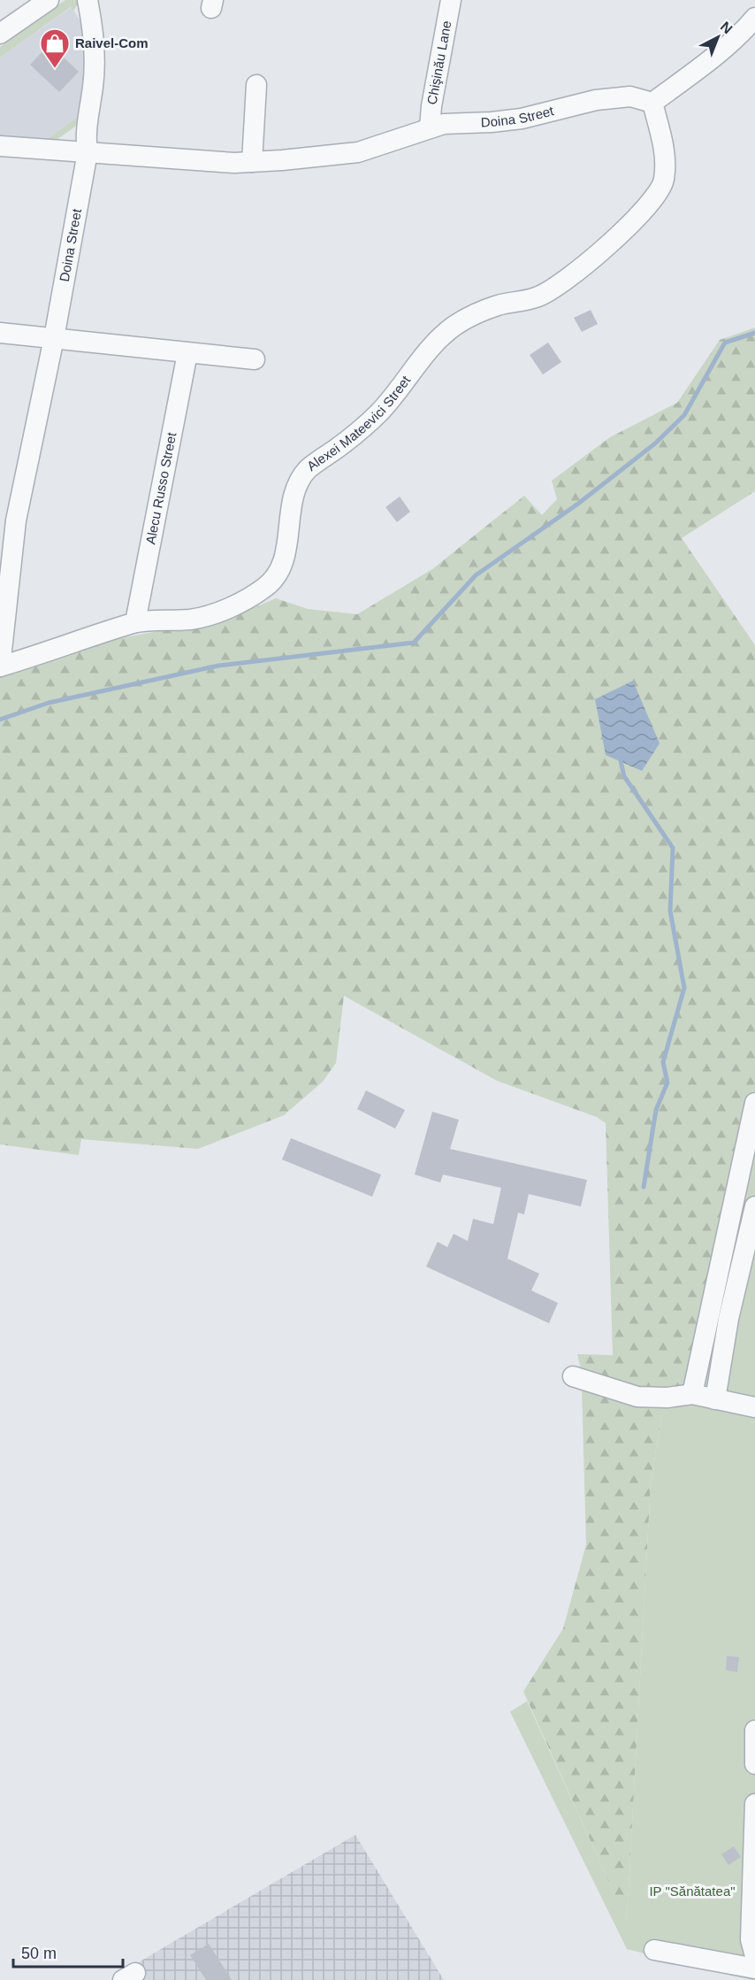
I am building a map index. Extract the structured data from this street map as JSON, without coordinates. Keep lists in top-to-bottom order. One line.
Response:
{"streets":{"street":["Chişinău Lane","Doina Street","Alexei Mateevici Street","Alecu Russo Street"]},"crossings":[["Chişinău Lane","Doina Street"],["Doina Street","Alexei Mateevici Street"],["Alexei Mateevici Street","Alecu Russo Street"]],"parks":["IP \"Sănătatea\""],"places":{"shop":["Raivel-Com"]},"scale_bar":"50 m","north":"top right"}
